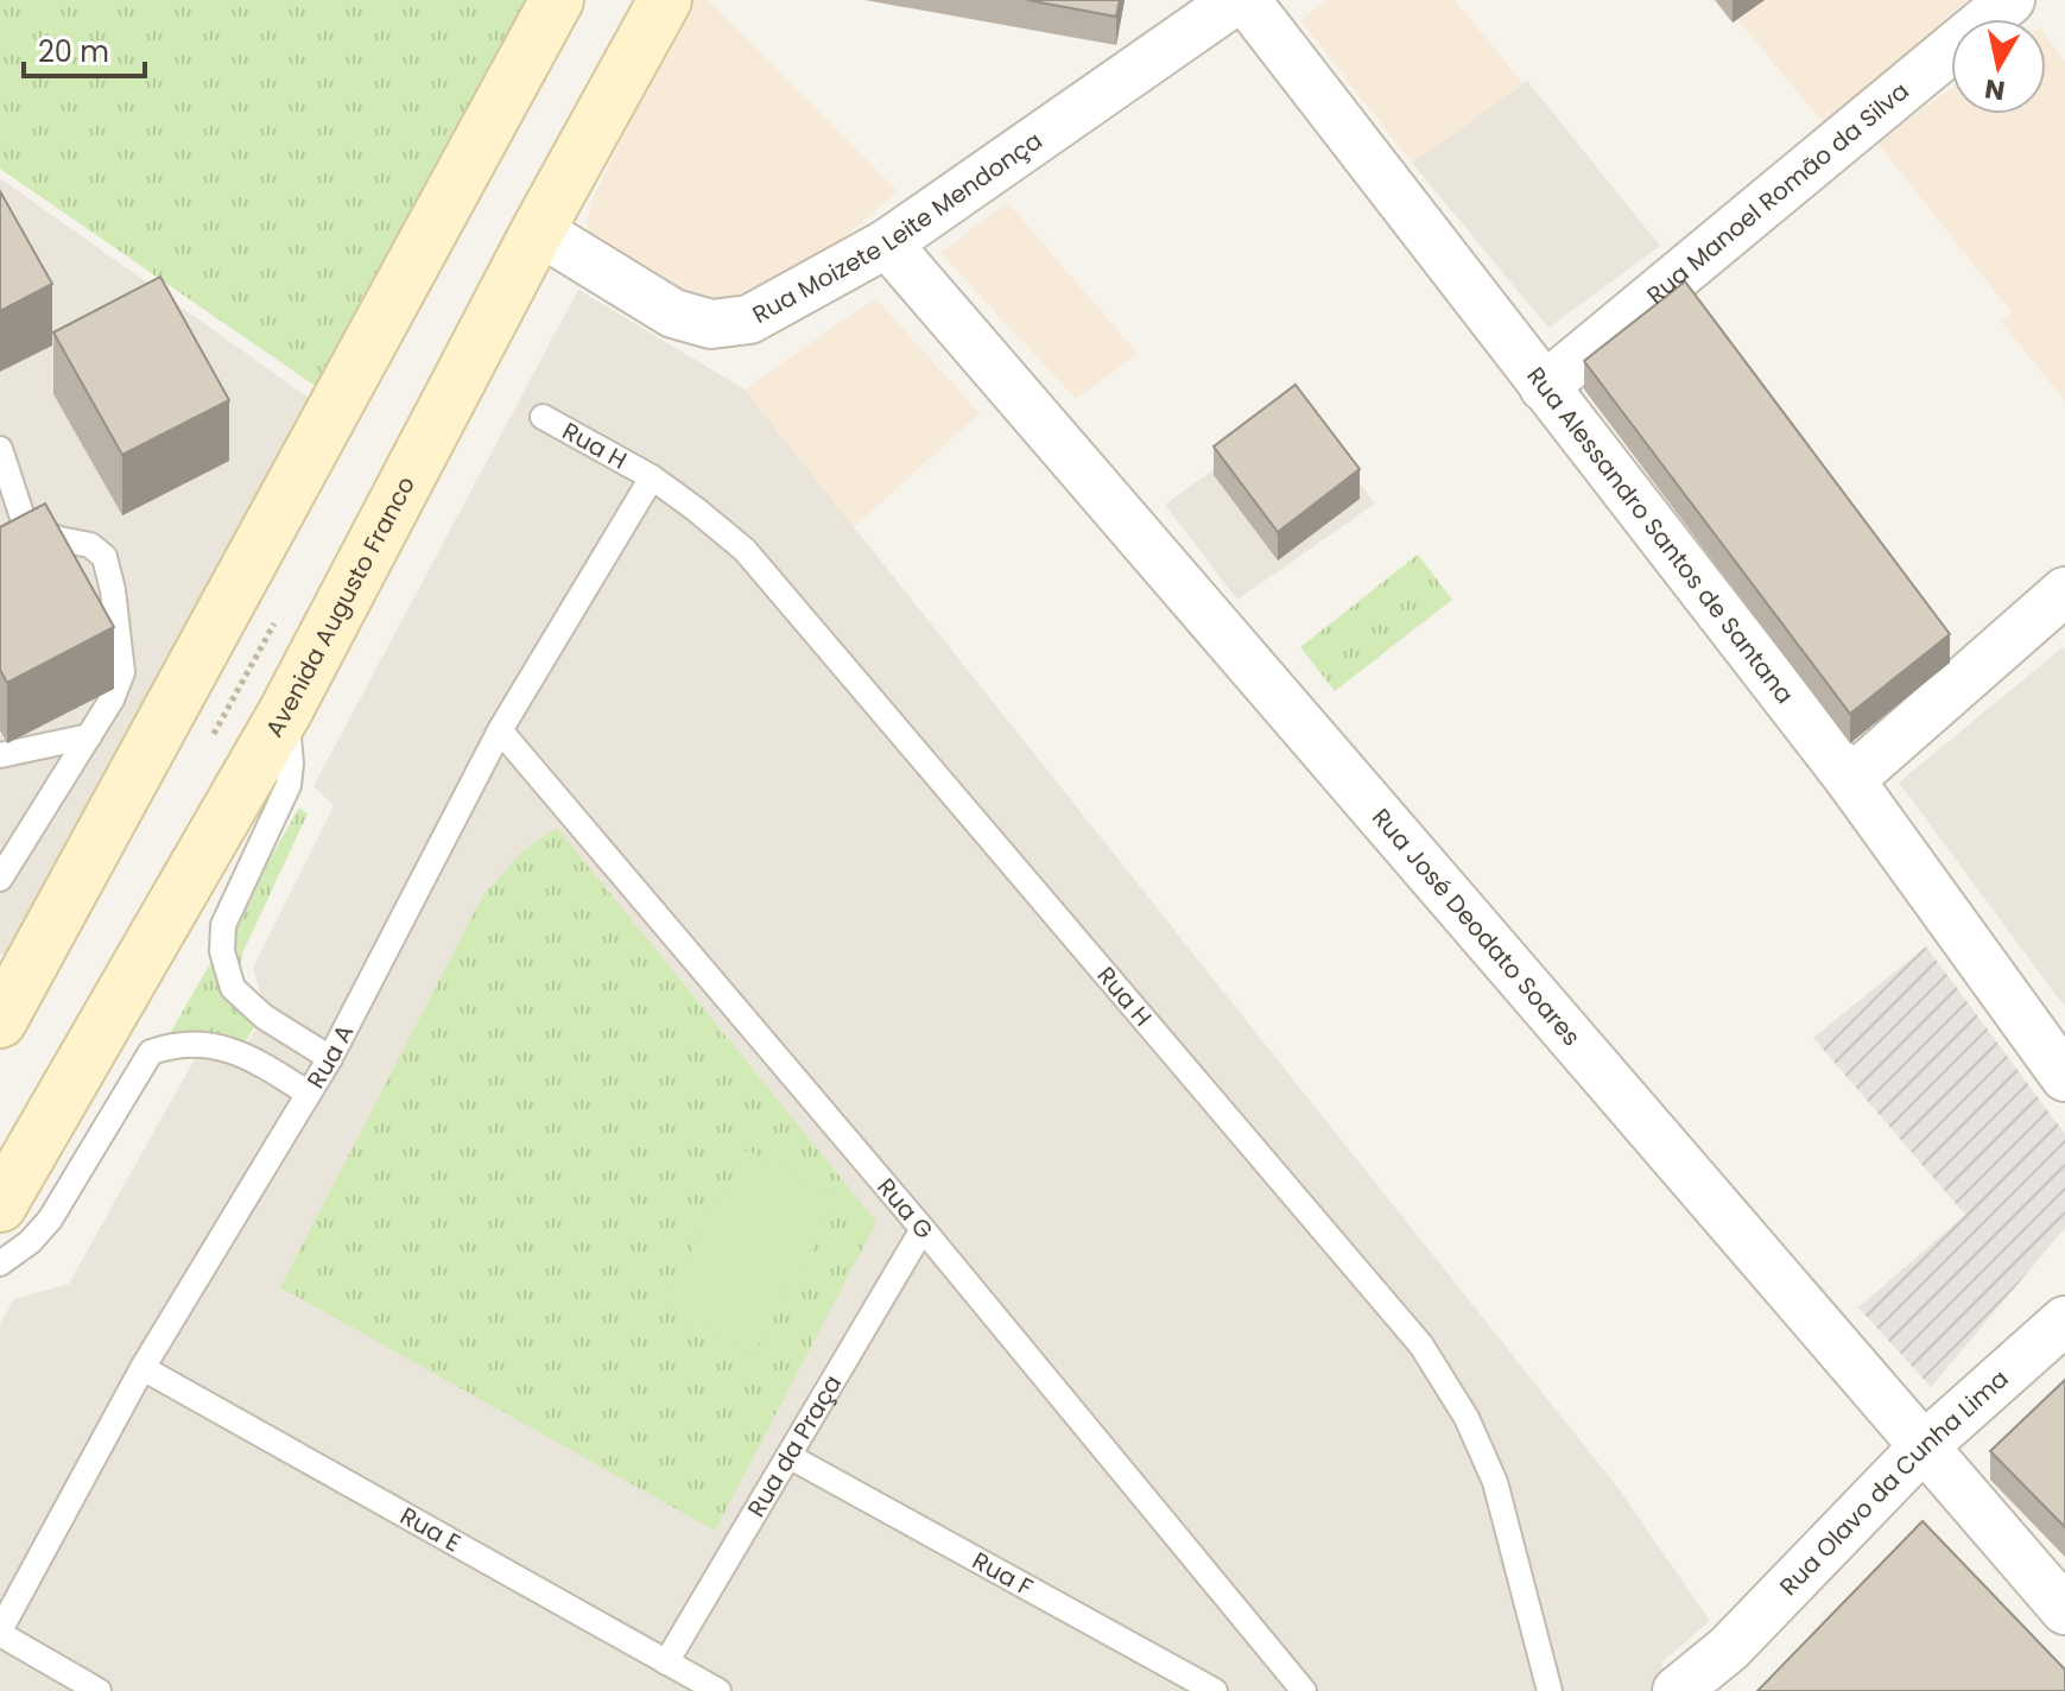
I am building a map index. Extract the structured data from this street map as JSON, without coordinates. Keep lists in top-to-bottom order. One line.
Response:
{"streets":{"main road":["Avenida Augusto Franco"],"street":["Rua Manoel Romão da Silva","Rua Moizete Leite Mendonça","Rua Alessandro Santos de Santana","Rua José Deodato Soares","Rua Olavo da Cunha Lima"],"lane":["Rua H","Rua A","Rua G","Rua da Praça","Rua E","Rua F"]},"crossings":[["Rua Manoel Romão da Silva","Rua Alessandro Santos de Santana"],["Rua Moizete Leite Mendonça","Avenida Augusto Franco"],["Rua Moizete Leite Mendonça","Rua José Deodato Soares"],["Rua H","Rua A"],["Rua José Deodato Soares","Rua Olavo da Cunha Lima"],["Rua A","Rua G"],["Rua A","Rua E"],["Rua G","Rua da Praça"],["Rua da Praça","Rua E"],["Rua da Praça","Rua F"]],"scale_bar":"20 m","north":"bottom"}
